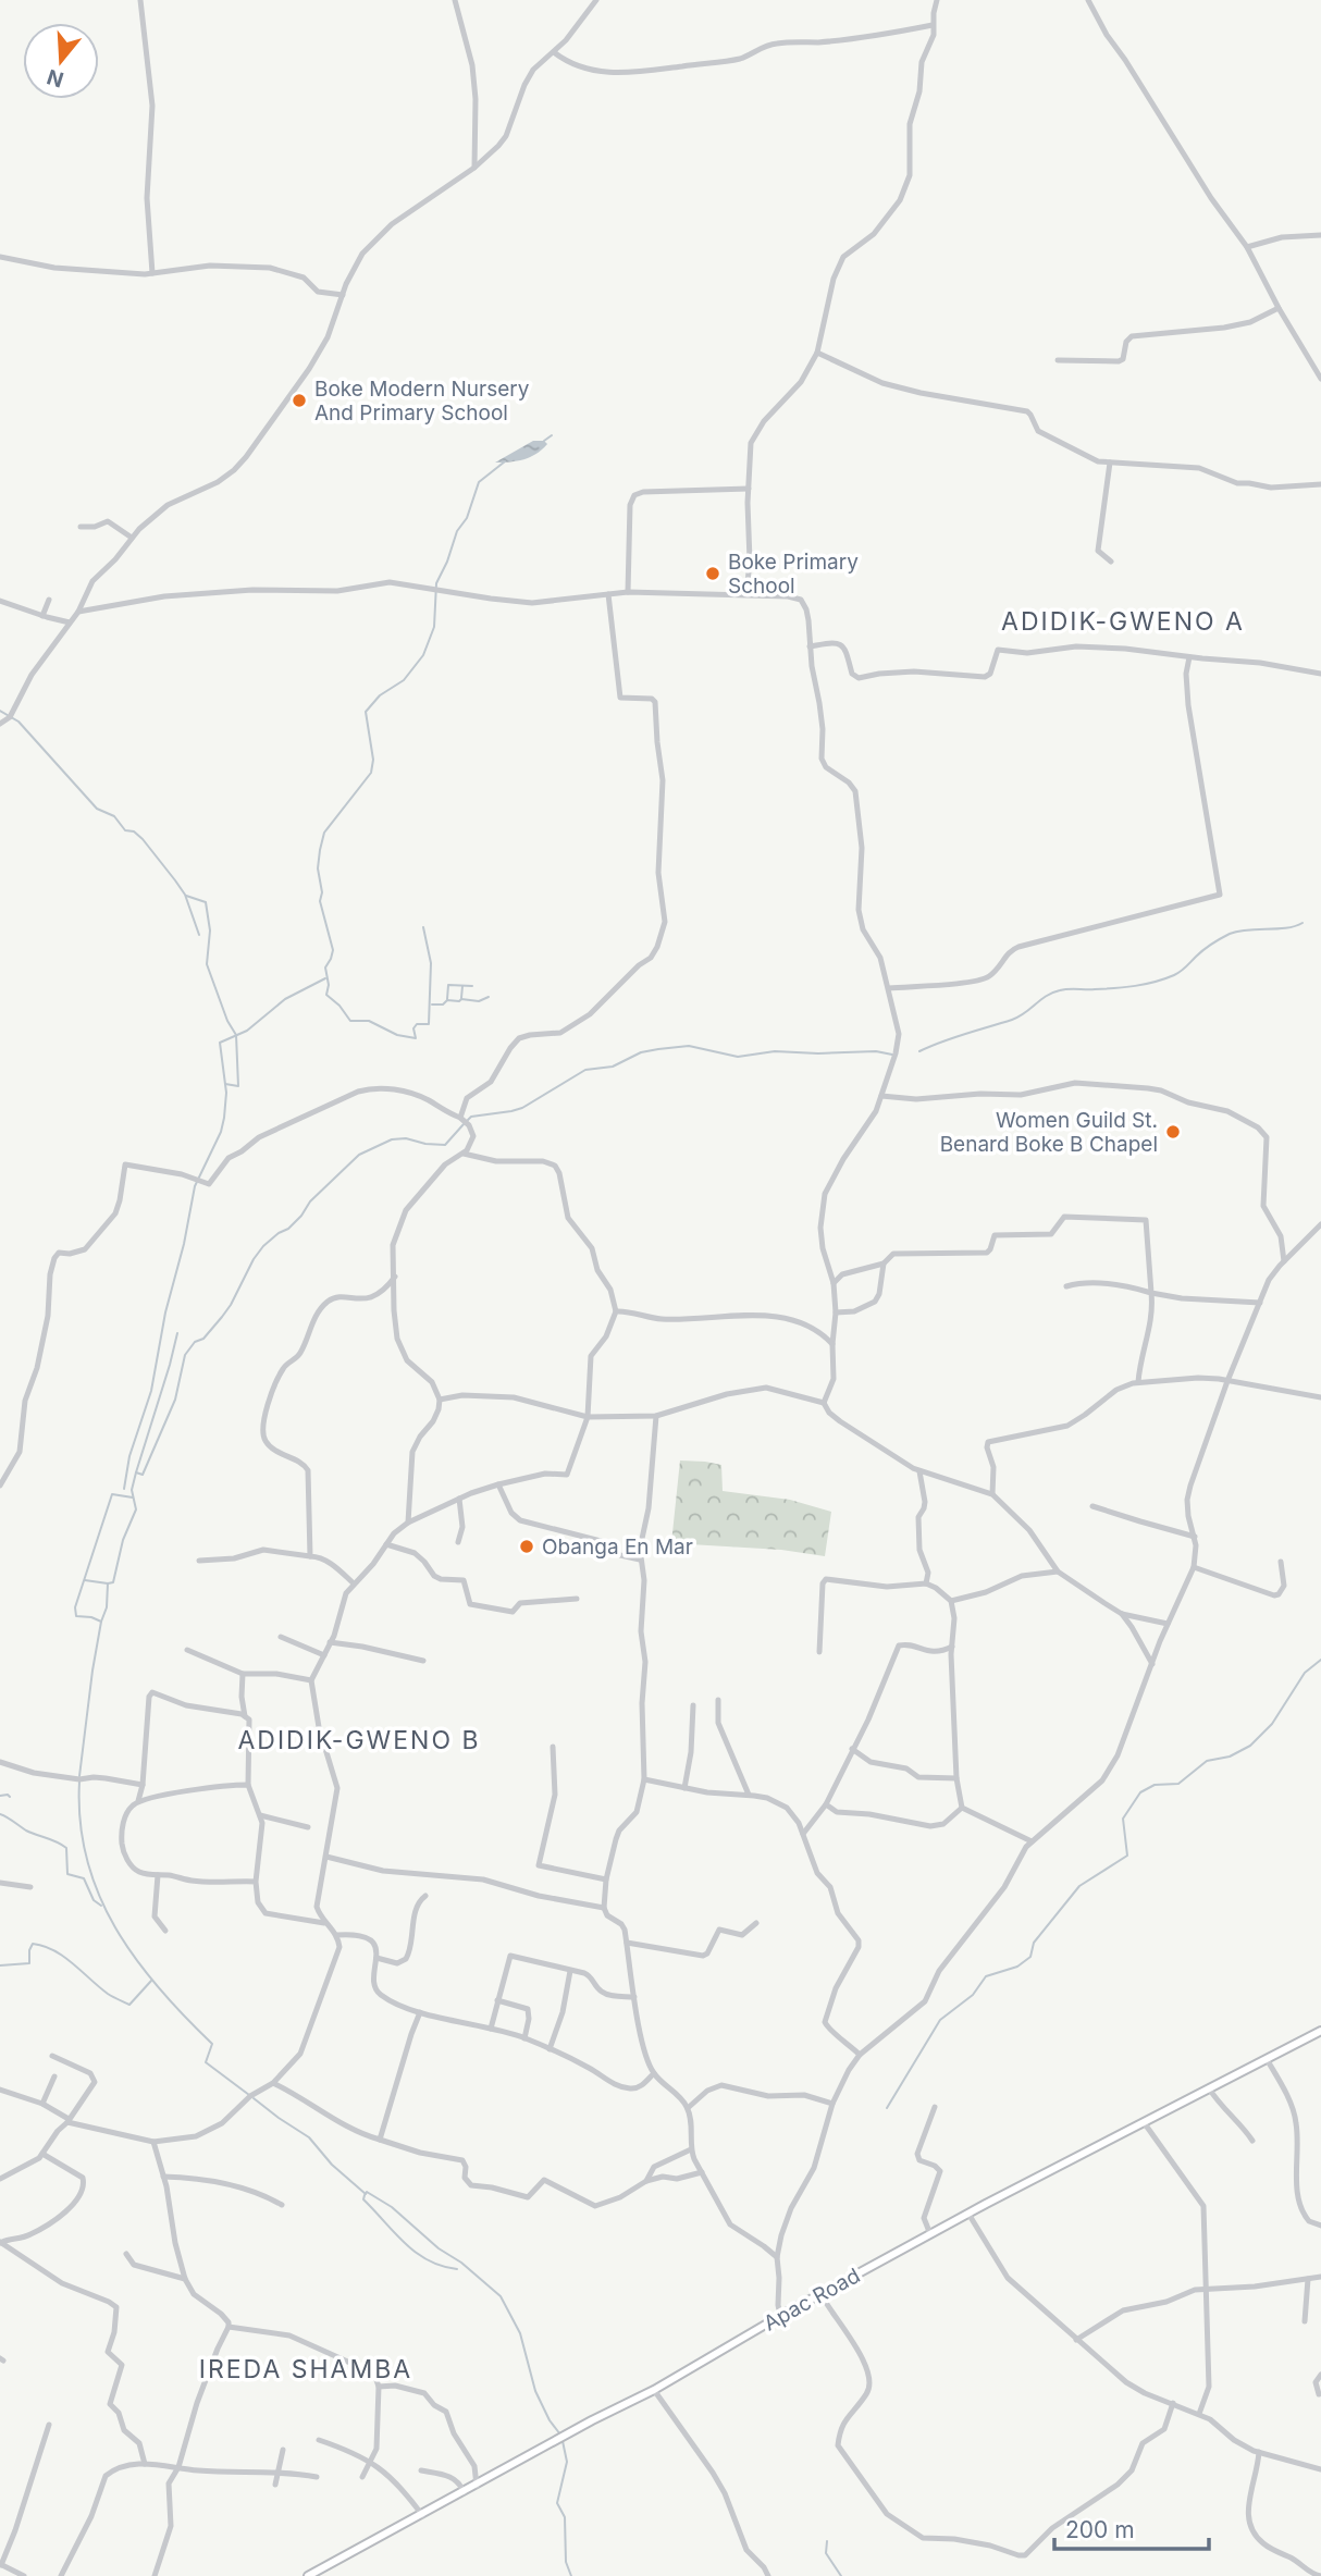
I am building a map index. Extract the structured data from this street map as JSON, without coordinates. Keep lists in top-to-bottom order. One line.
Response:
{"streets":{"main road":["Apac Road"]},"districts":["ADIDIK-GWENO A","ADIDIK-GWENO B","IREDA SHAMBA"],"places":["Boke Modern Nursery And Primary School","Boke Primary School","Women Guild St. Benard Boke B Chapel","Obanga En Mar"],"scale_bar":"200 m","north":"bottom"}
